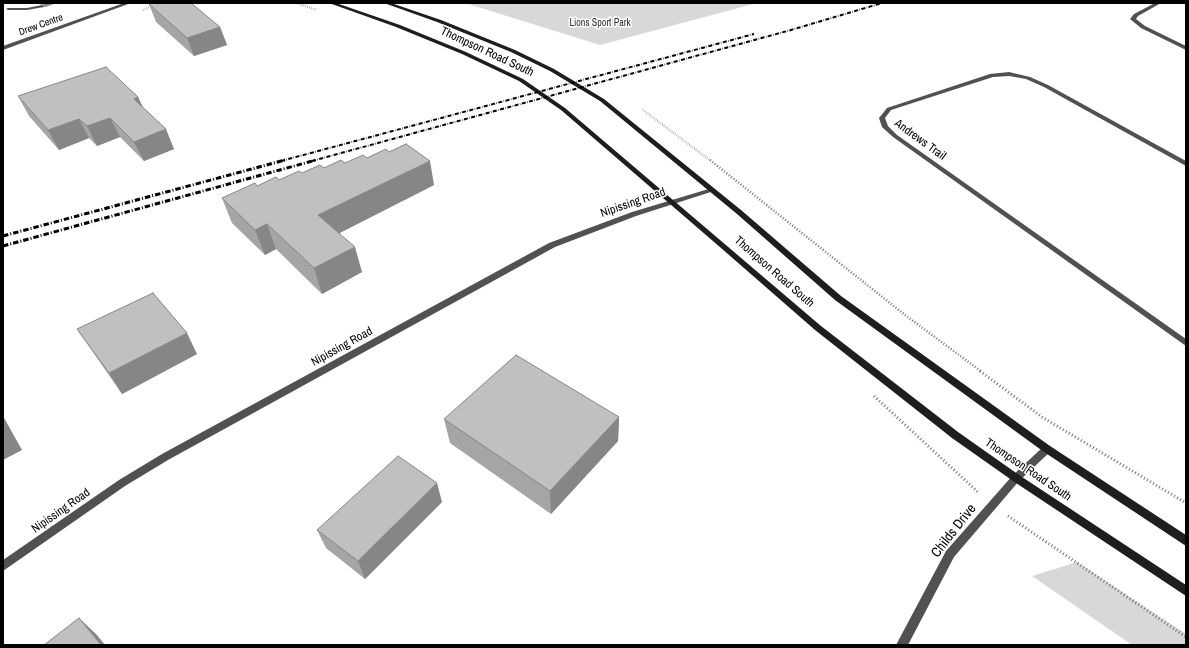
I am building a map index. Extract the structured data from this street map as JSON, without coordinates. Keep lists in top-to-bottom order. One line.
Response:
{"streets":{"main road":["Thompson Road South"],"street":["Drew Centre","Andrews Trail","Nipissing Road","Childs Drive"]},"crossings":[["Thompson Road South","Nipissing Road"],["Thompson Road South","Childs Drive"]],"parks":["Lions Sport Park"]}
